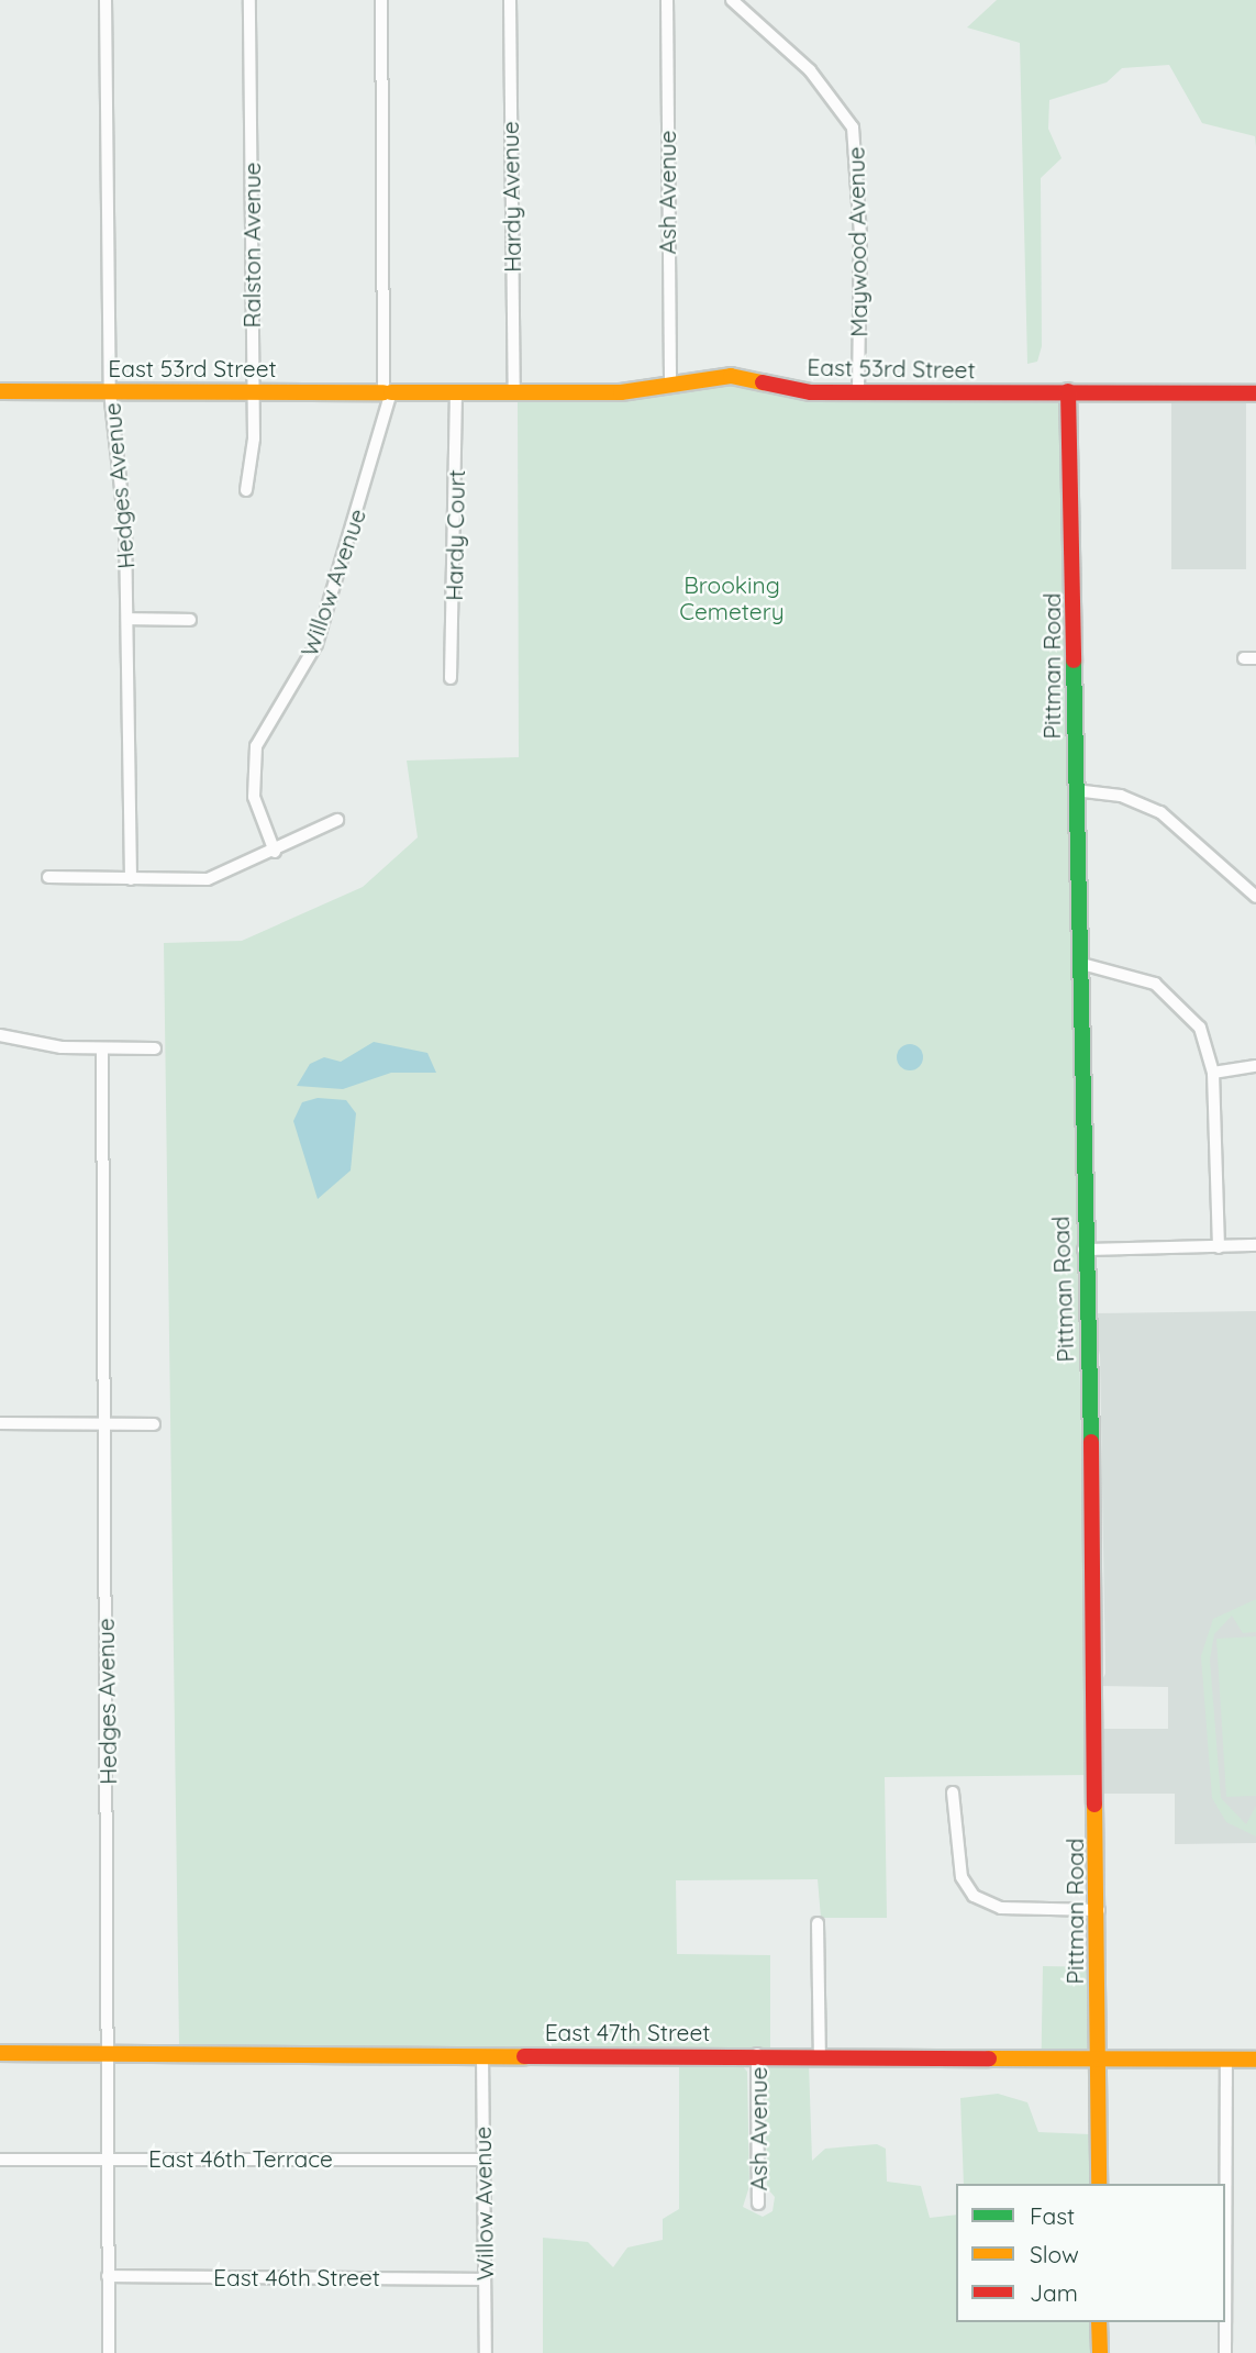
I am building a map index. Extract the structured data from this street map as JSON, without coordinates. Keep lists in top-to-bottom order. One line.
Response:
{"streets":{"street":["Ash Avenue","Hardy Avenue","Maywood Avenue","Ralston Avenue","East 53rd Street","Hedges Avenue","Hardy Court","Willow Avenue","Pittman Road","East 47th Street","East 46th Terrace","East 46th Street"]},"crossings":[["Ash Avenue","East 53rd Street"],["Ash Avenue","East 47th Street"],["Hardy Avenue","East 53rd Street"],["Maywood Avenue","East 53rd Street"],["Ralston Avenue","East 53rd Street"],["East 53rd Street","Hedges Avenue"],["East 53rd Street","Hardy Court"],["East 53rd Street","Willow Avenue"],["East 53rd Street","Pittman Road"],["Hedges Avenue","East 47th Street"],["Hedges Avenue","East 46th Terrace"],["Hedges Avenue","East 46th Street"],["Willow Avenue","East 47th Street"],["Willow Avenue","East 46th Terrace"],["Willow Avenue","East 46th Street"],["Pittman Road","East 47th Street"]],"parks":["Brooking Cemetery"],"legend":["Fast","Slow","Jam"]}
